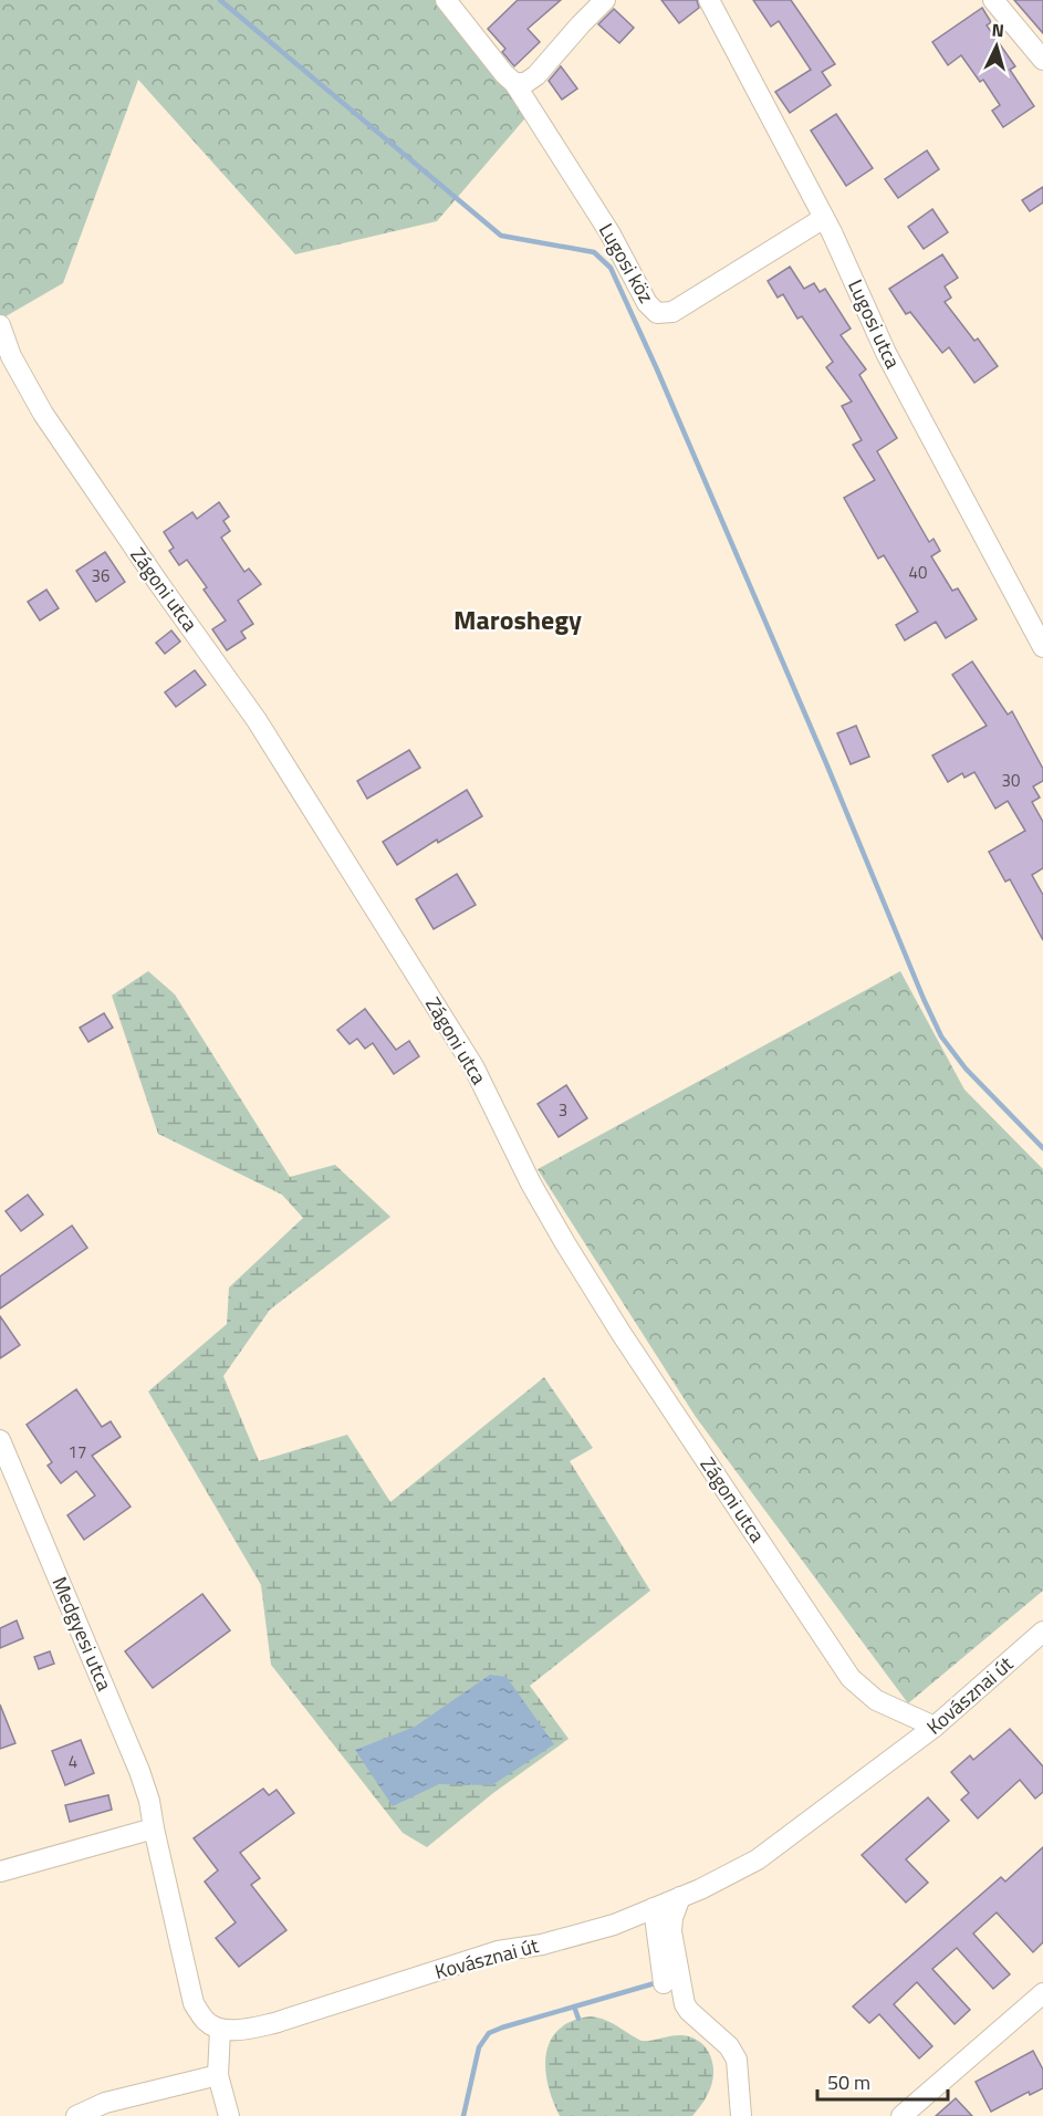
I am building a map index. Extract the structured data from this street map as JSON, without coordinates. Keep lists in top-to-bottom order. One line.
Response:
{"streets":{"street":["Lugosi köz","Lugosi utca","Zágoni utca","Medgyesi utca","Kovásznai út"]},"crossings":[["Lugosi köz","Lugosi utca"],["Zágoni utca","Kovásznai út"]],"districts":["Maroshegy"],"house_numbers":["40","36","30","3","17","4"],"scale_bar":"50 m","north":"top"}
